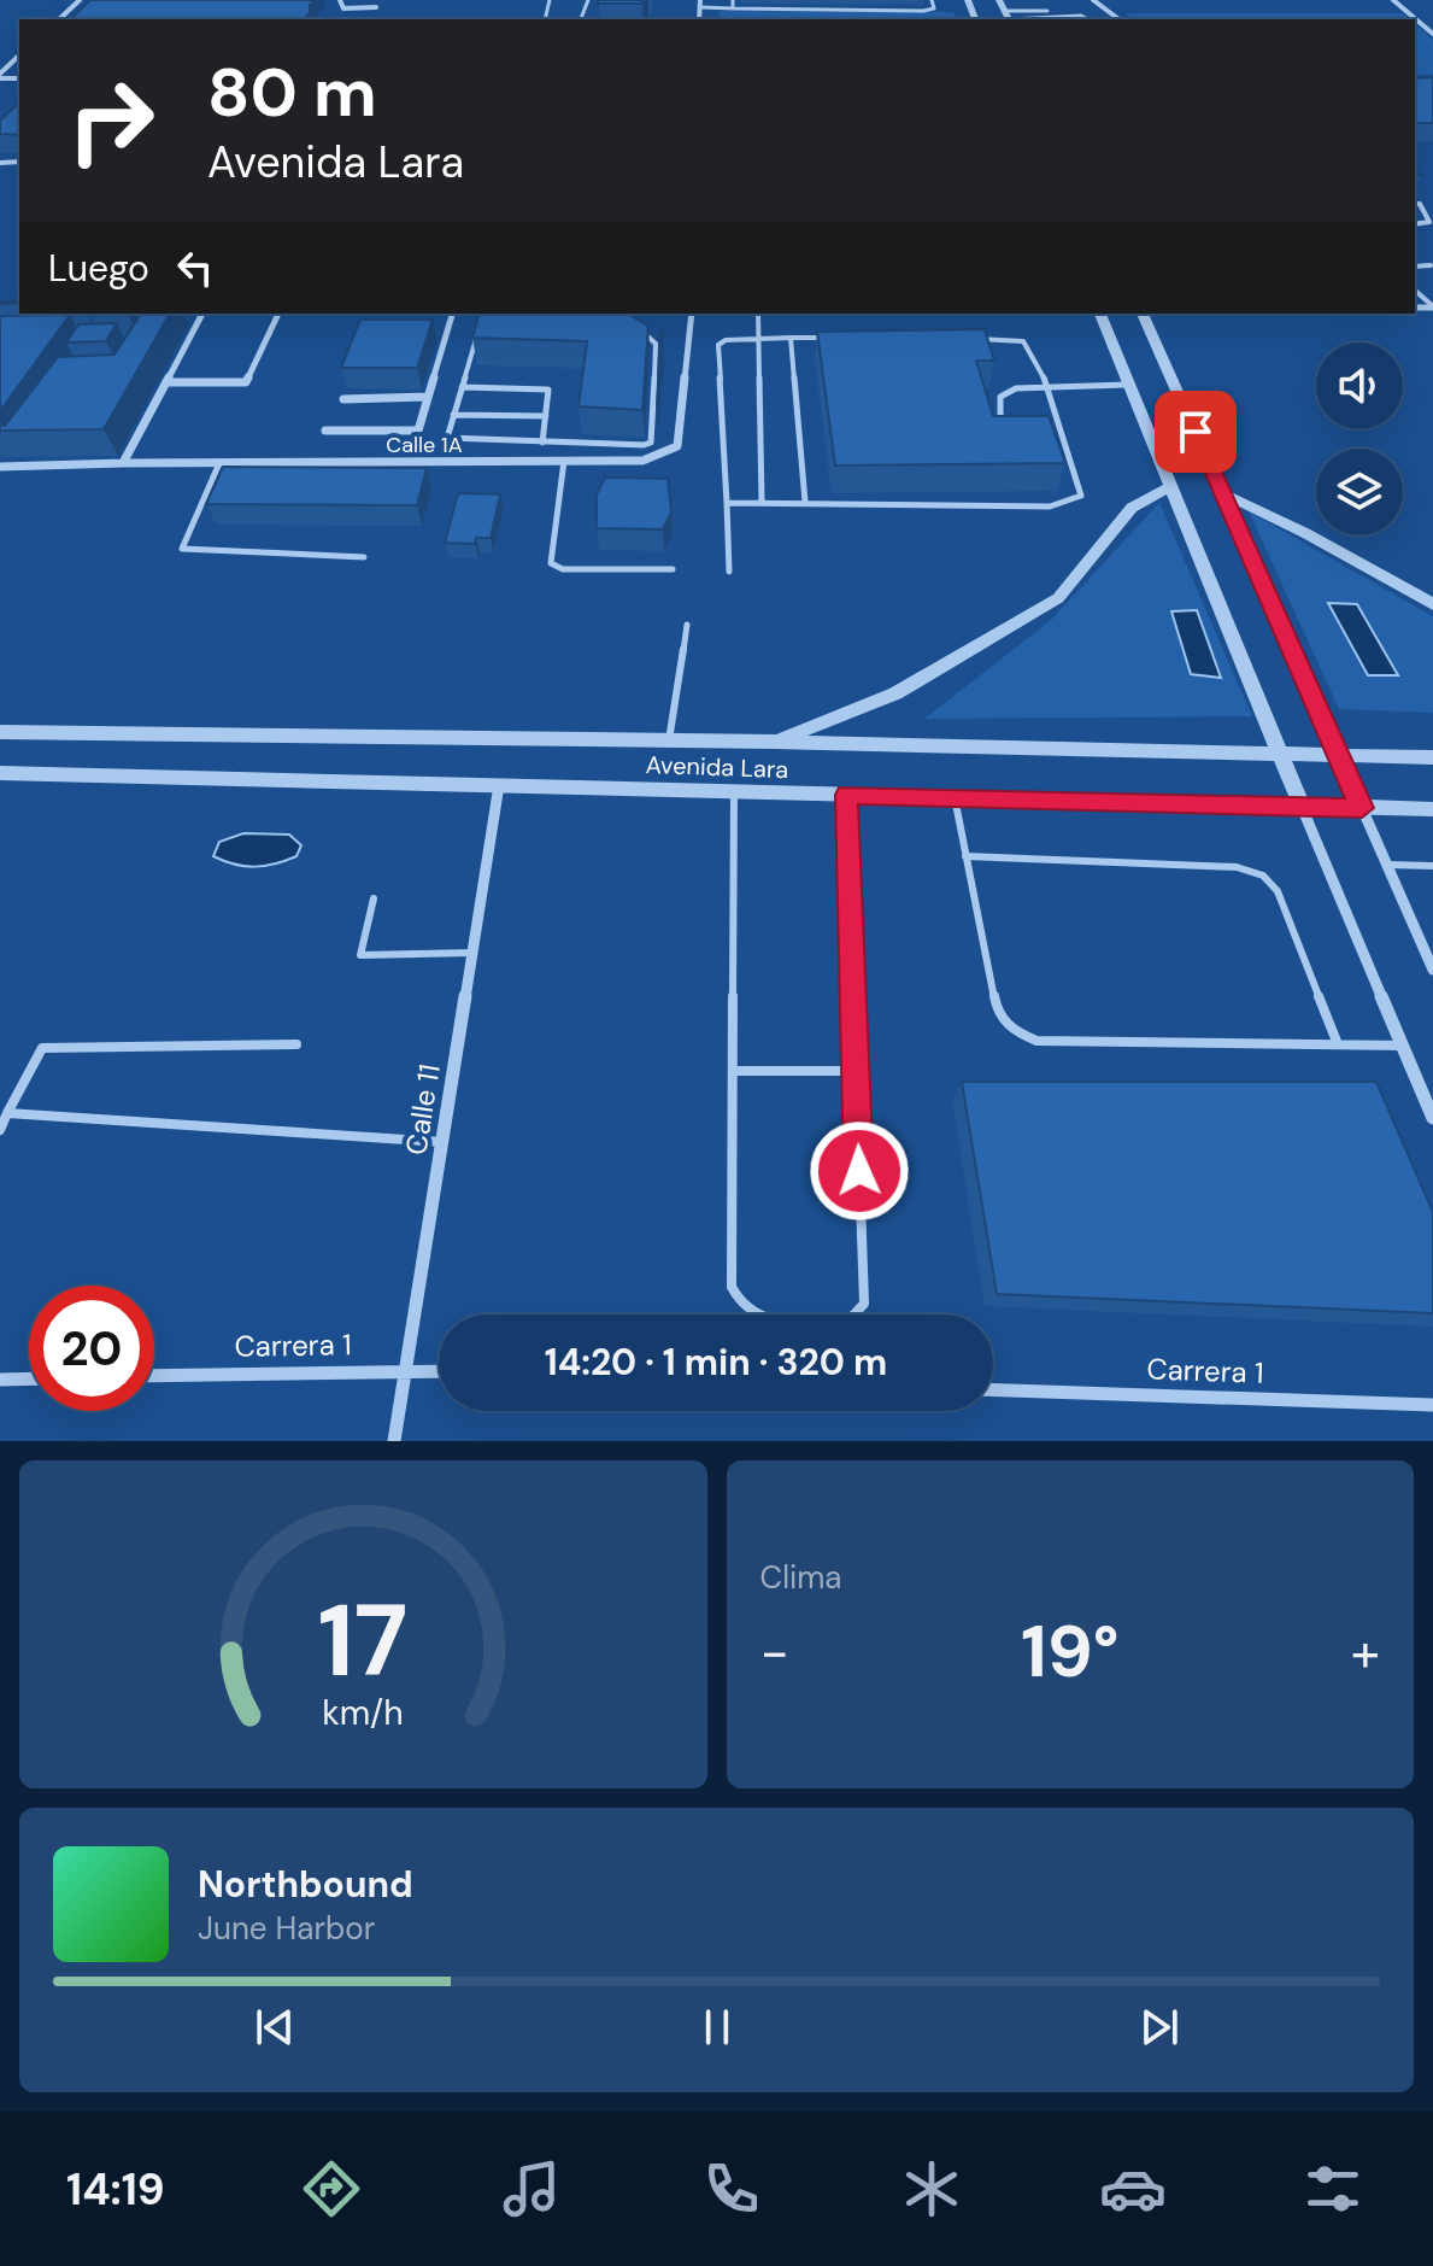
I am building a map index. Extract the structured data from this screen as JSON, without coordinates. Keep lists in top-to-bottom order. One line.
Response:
{"streets":{"street":["Calle 1A","Avenida Lara","Calle 11","Carrera 1"]},"crossings":[["Avenida Lara","Calle 11"],["Calle 11","Carrera 1"]],"page":{"turn":["80 m","Avenida Lara"],"then":"Luego","limit":"20","trip":"14:20 · 1 min · 320 m","tile":"Clima","heat":["−","19°","+"],"song":["Northbound","June Harbor"],"tabs":"14:19","gauge":["17","km/h"]}}
